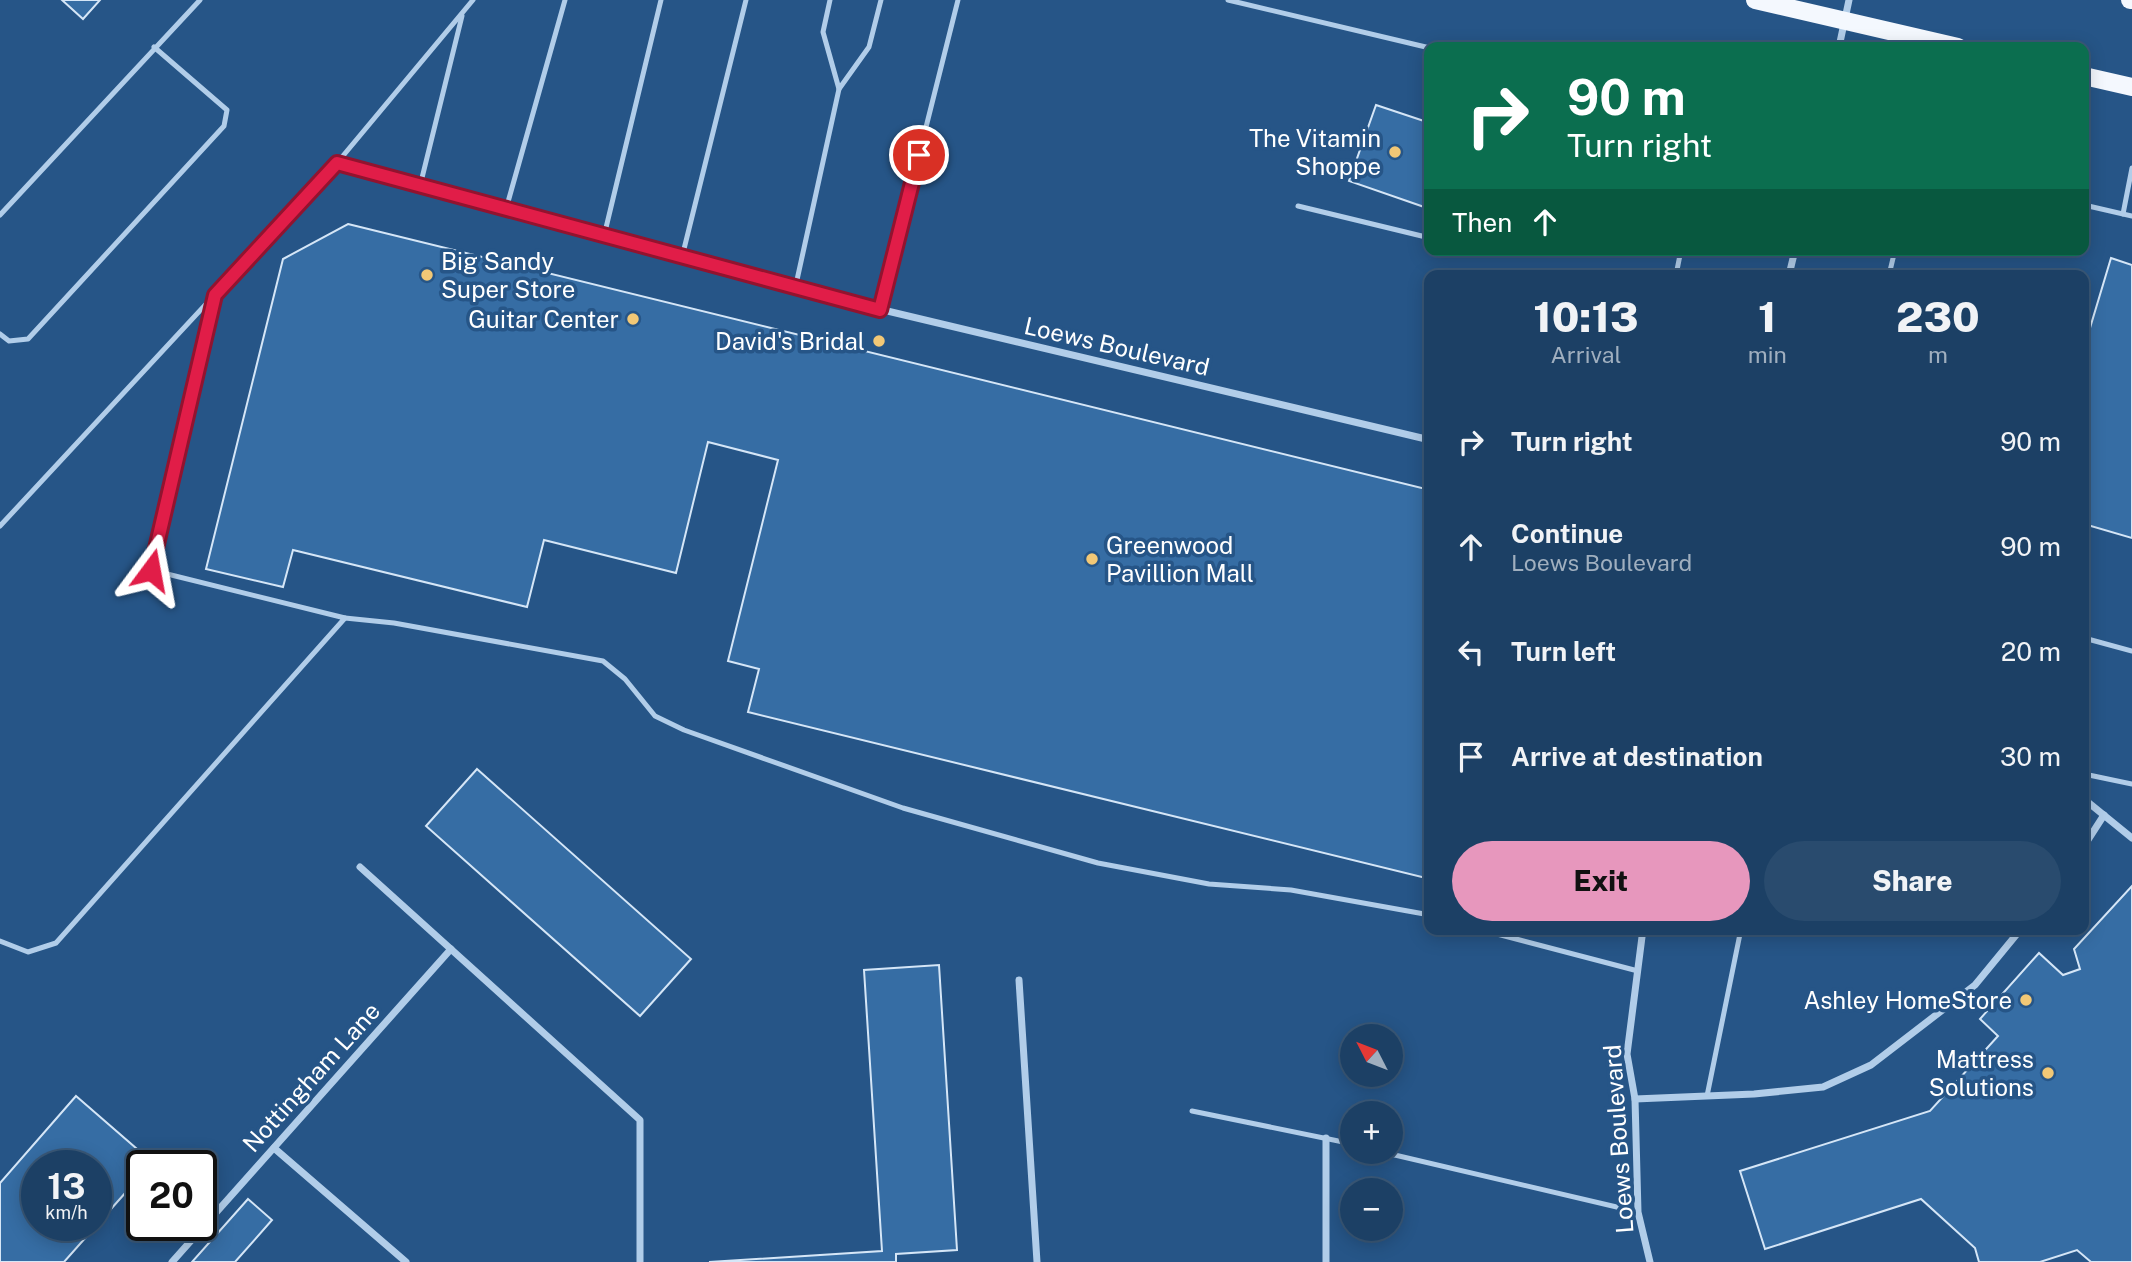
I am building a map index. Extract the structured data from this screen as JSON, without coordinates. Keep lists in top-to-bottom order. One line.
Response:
{"streets":{"street":["Loews Boulevard","Nottingham Lane"]},"places":["The Vitamin Shoppe","Big Sandy Super Store","Guitar Center","David's Bridal","Greenwood Pavillion Mall","Ashley HomeStore","Mattress Solutions"],"north":"top left","page":{"turn":["90 m","Turn right"],"then":"Then","eta":["10:13","Arrival","1","min","230","m"],"list":[{"name":"Turn right","value":"90 m"},{"name":"Continue","note":"Loews Boulevard","value":"90 m"},{"name":"Turn left","value":"20 m"},{"name":"Arrive at destination","value":"30 m"}],"buttons":["Exit","Share"],"map_buttons":["+","−"],"speed":"13 km/h","limit":"20"}}
